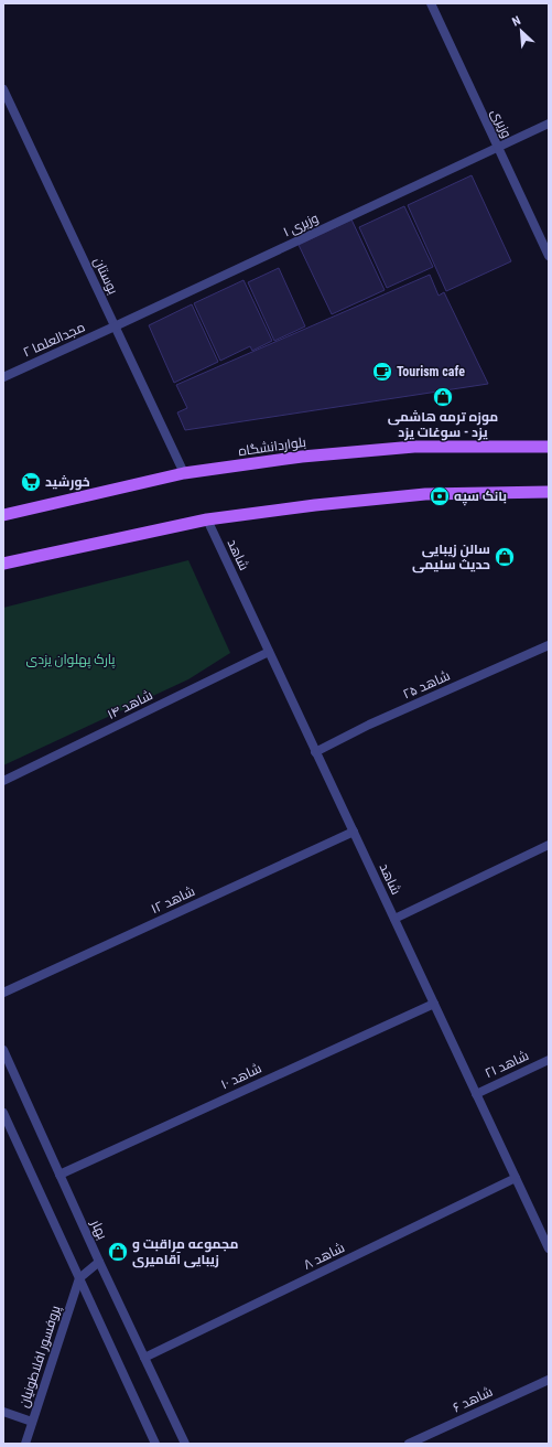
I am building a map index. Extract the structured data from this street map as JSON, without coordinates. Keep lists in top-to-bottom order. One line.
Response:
{"streets":{"main road":["بلواردانشگاه"],"street":["وزیری","وزیری ۱","بوستان","مجدالعلما ۲","شاهد","شاهد ۲۵","شاهد ۱۴","شاهد ۱۲","شاهد ۲۱","شاهد ۱۰","بهار","شاهد ۸","پروفسور افلاطونیان","شاهد ۶"]},"crossings":[["وزیری","وزیری ۱"],["وزیری ۱","بوستان"],["وزیری ۱","مجدالعلما ۲"],["بوستان","مجدالعلما ۲"],["بوستان","بلواردانشگاه"],["شاهد","شاهد ۲۵"],["شاهد","شاهد ۱۴"],["شاهد","شاهد ۱۲"],["شاهد","شاهد ۲۱"],["شاهد","شاهد ۱۰"],["شاهد","شاهد ۸"],["شاهد ۱۰","بهار"],["بهار","شاهد ۸"]],"parks":["پارک پهلوان یزدی"],"places":{"cafe":["Tourism cafe"],"shop":["موزه ترمه هاشمی یزد - سوغات یزد","سالن زیبایی حدیث سلیمی","مجموعه مراقبت و زیبایی آقامیری"],"supermarket":["خورشید"],"bank":["بانک سپه"]},"north":"top left"}
